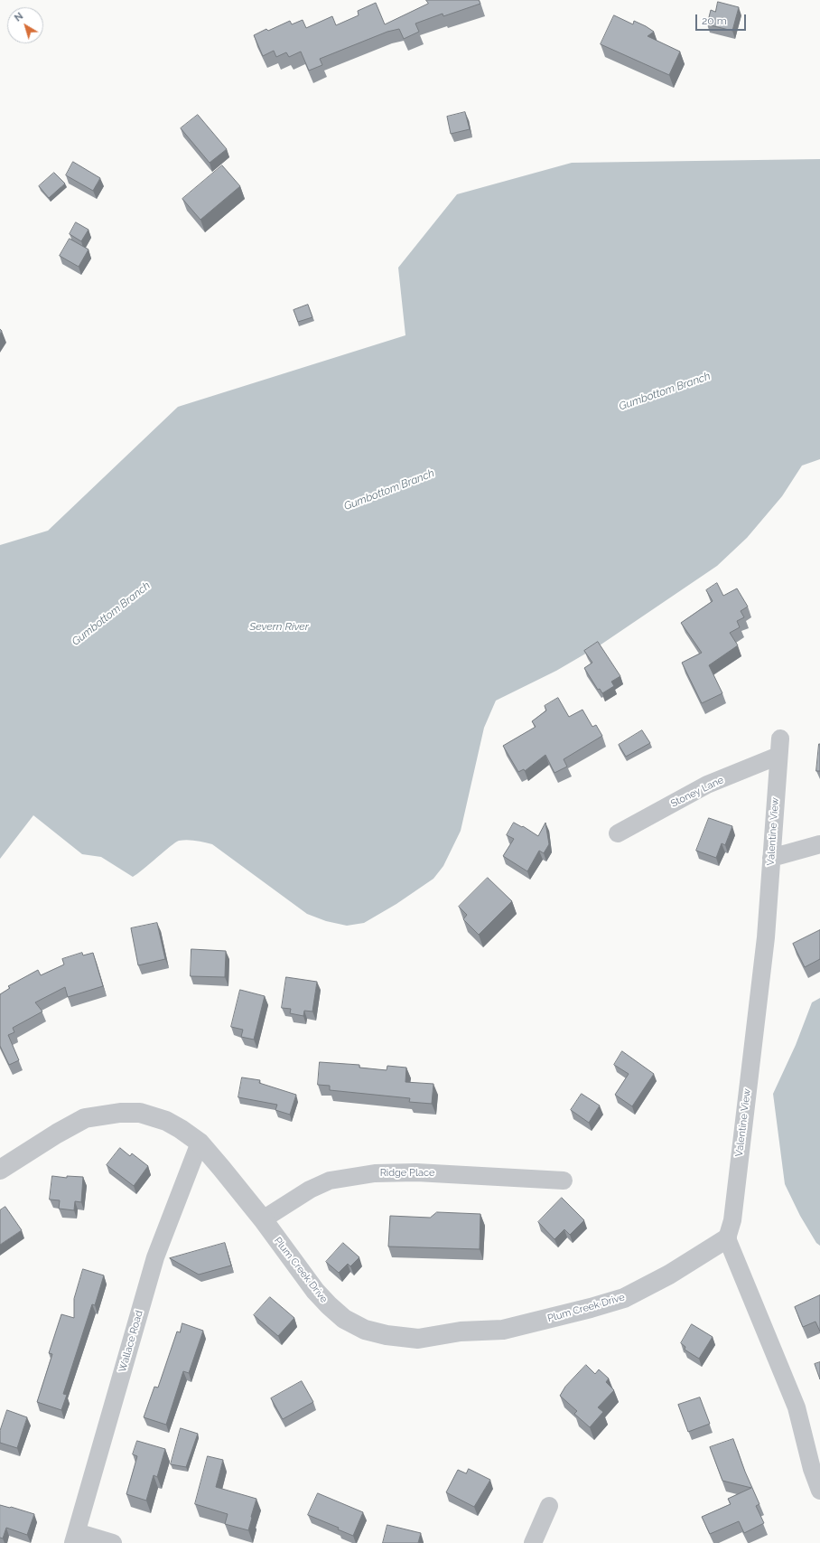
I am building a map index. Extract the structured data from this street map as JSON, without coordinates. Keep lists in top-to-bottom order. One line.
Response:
{"streets":{"street":["Stoney Lane","Valentine View","Ridge Place","Plum Creek Drive","Wallace Road"]},"crossings":[["Stoney Lane","Valentine View"],["Valentine View","Plum Creek Drive"],["Ridge Place","Plum Creek Drive"],["Plum Creek Drive","Wallace Road"]],"water":["Gumbottom Branch","Severn River"],"scale_bar":"20 m","north":"top left"}
